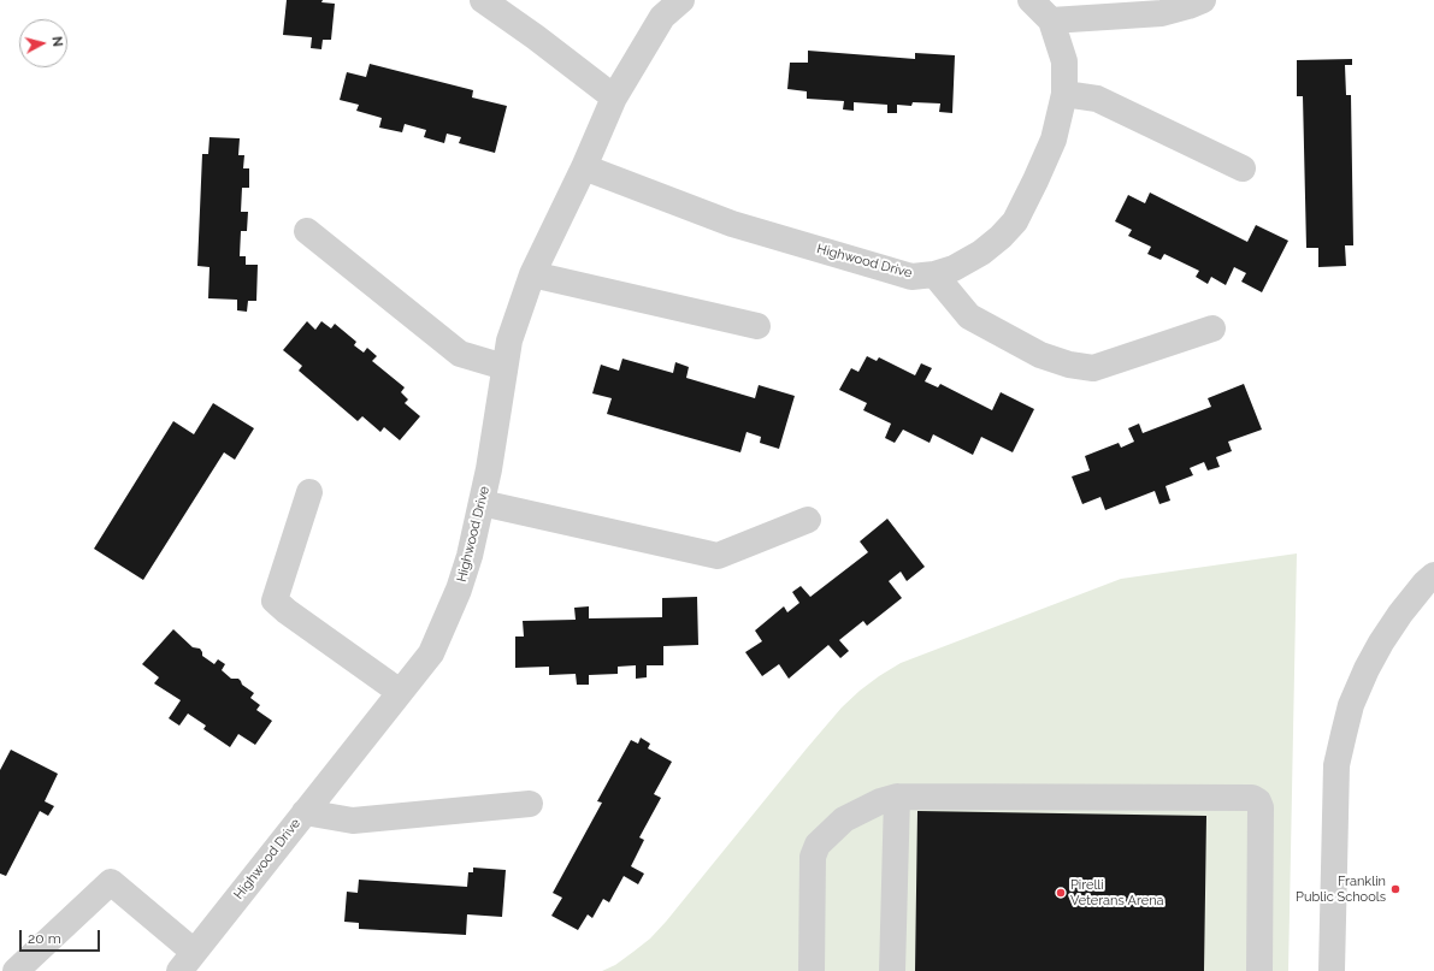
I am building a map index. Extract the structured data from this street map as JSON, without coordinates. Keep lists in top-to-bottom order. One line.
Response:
{"streets":{"street":["Highwood Drive"]},"places":["Franklin Public Schools","Pirelli Veterans Arena"],"scale_bar":"20 m","north":"right"}
